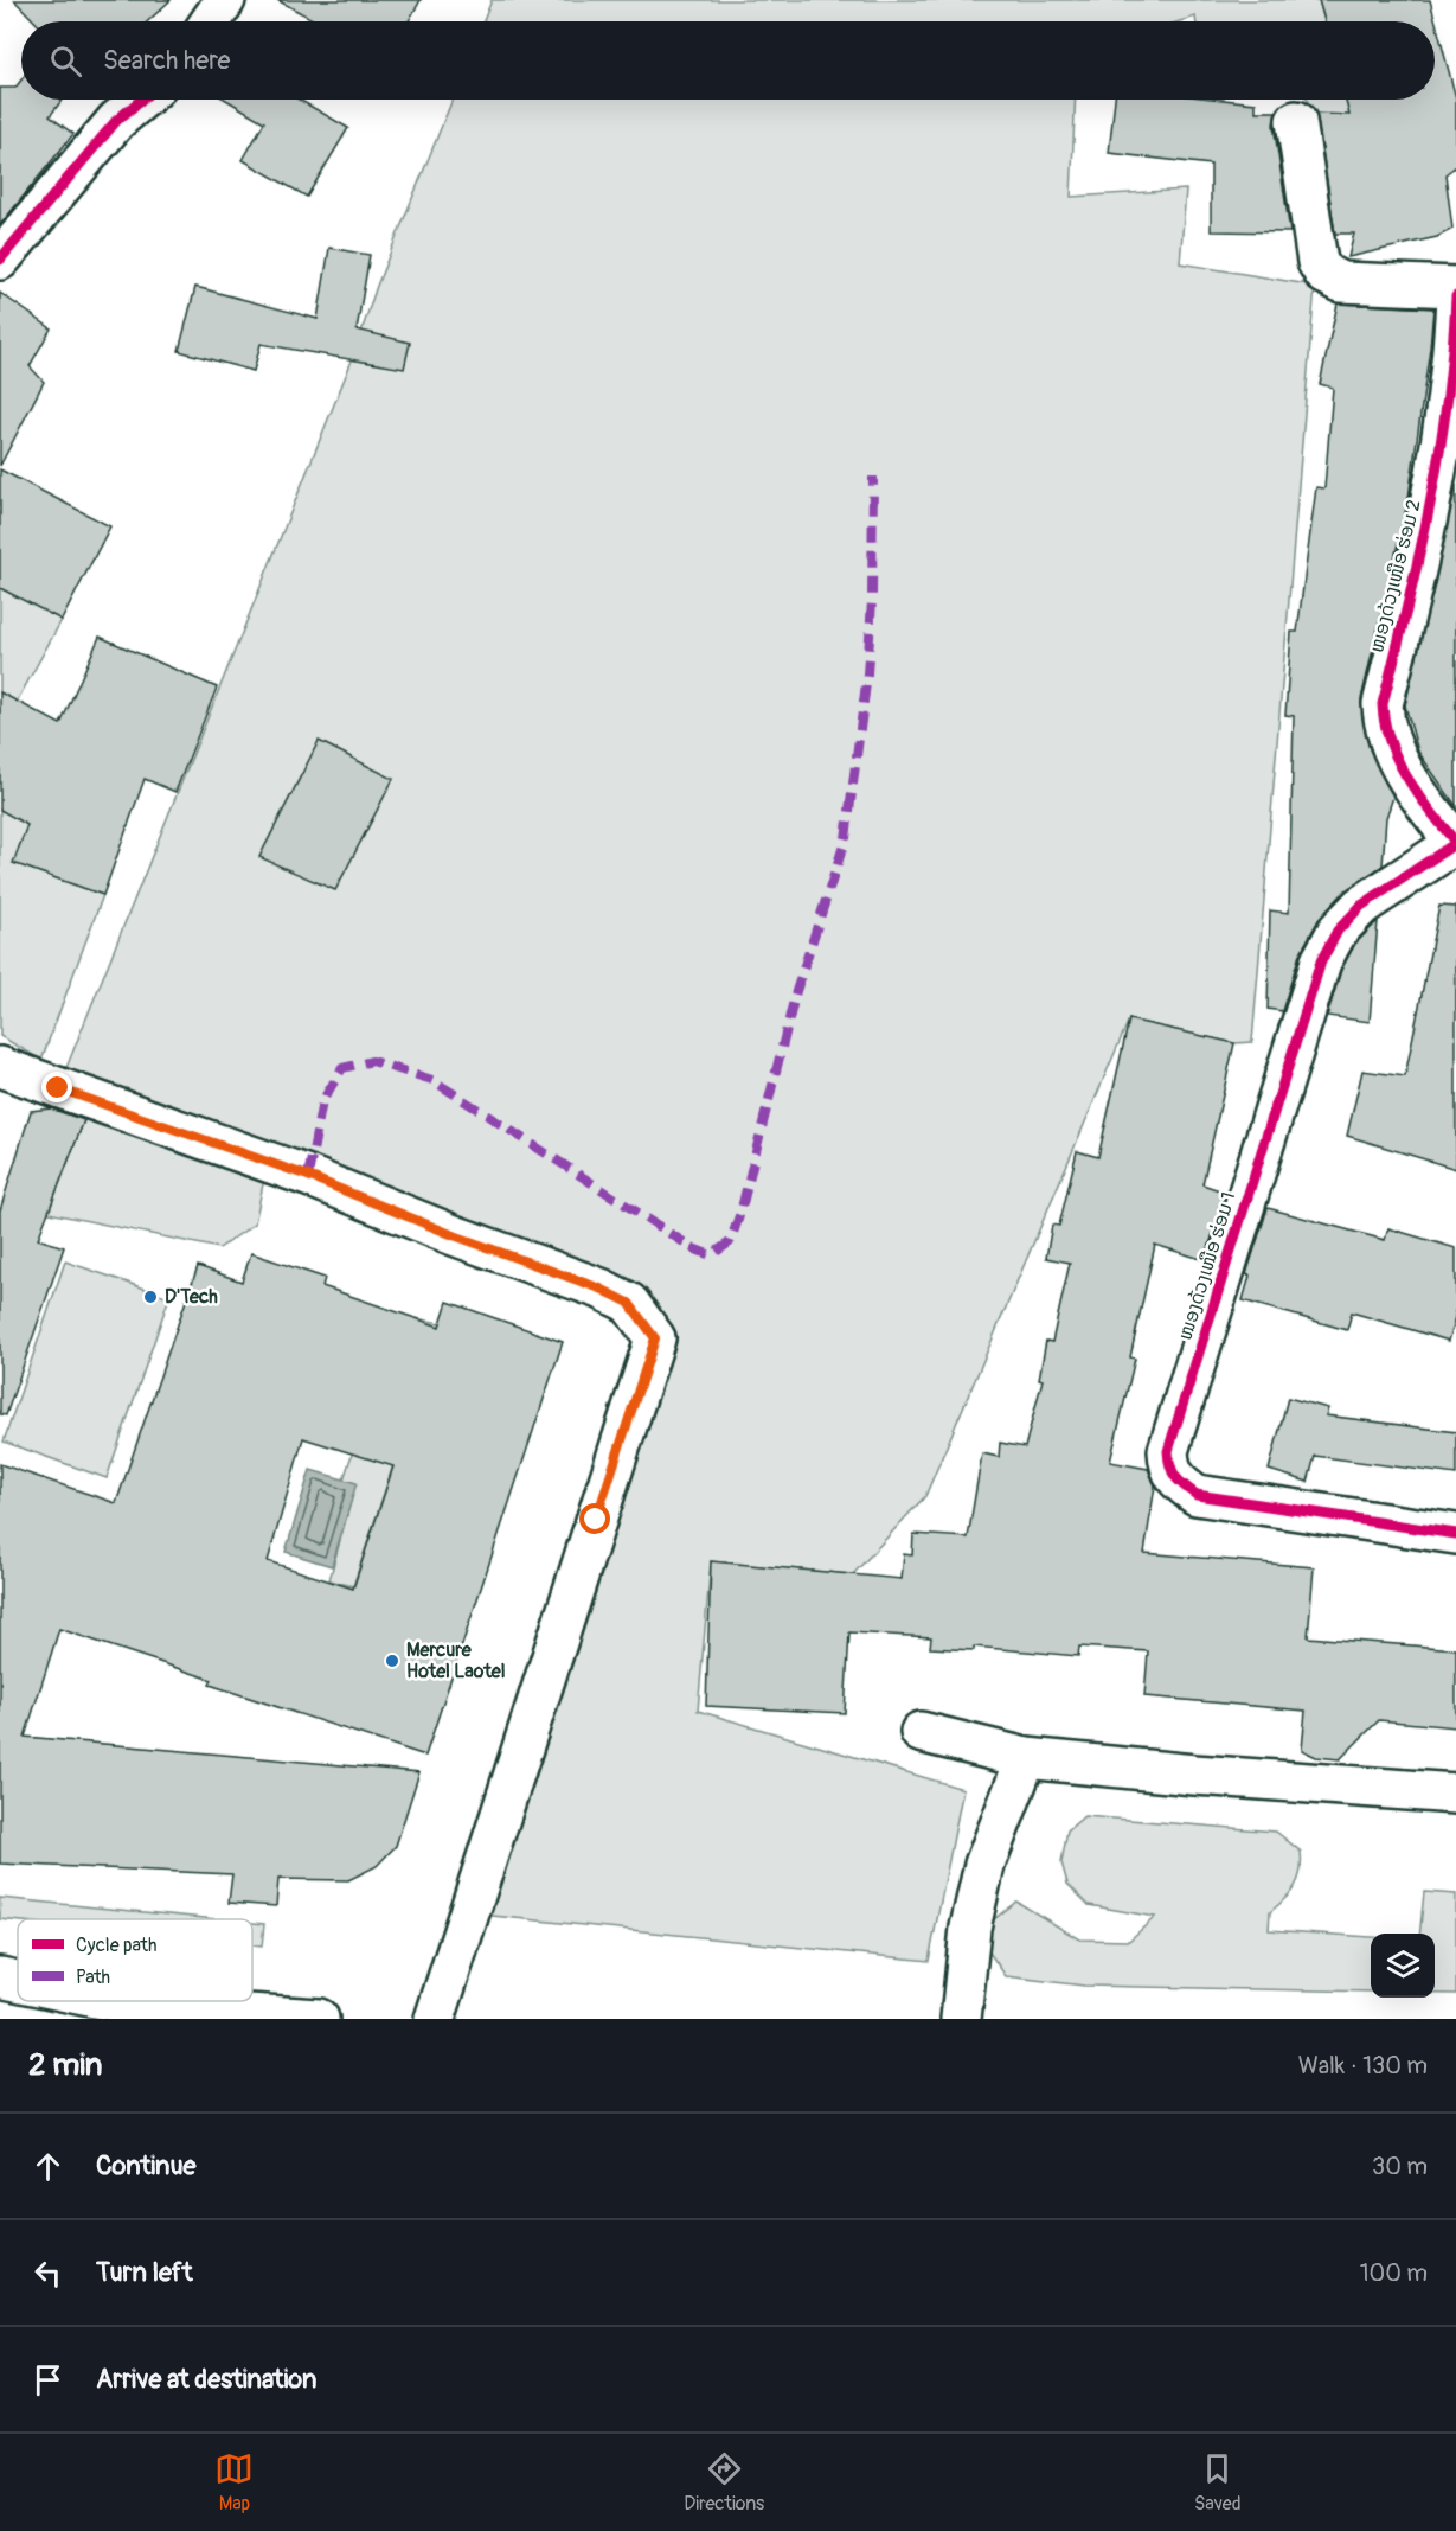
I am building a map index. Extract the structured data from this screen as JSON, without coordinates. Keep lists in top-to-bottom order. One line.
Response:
{"streets":{"main road":["ໜອງດ້ວງເໜືອ ຮ່ອມ 2","ໜອງດ້ວງເໜືອ ຮ່ອມ 1"]},"crossings":[["ໜອງດ້ວງເໜືອ ຮ່ອມ 2","ໜອງດ້ວງເໜືອ ຮ່ອມ 1"]],"places":["D'Tech","Mercure Hotel Laotel"],"legend":["Cycle path","Path"],"page":{"search":"Search here","heading":["2 min","Walk · 130 m"],"list":[["Continue","30 m"],["Turn left","100 m"],"Arrive at destination"],"nav":["Map","Directions","Saved"]}}
